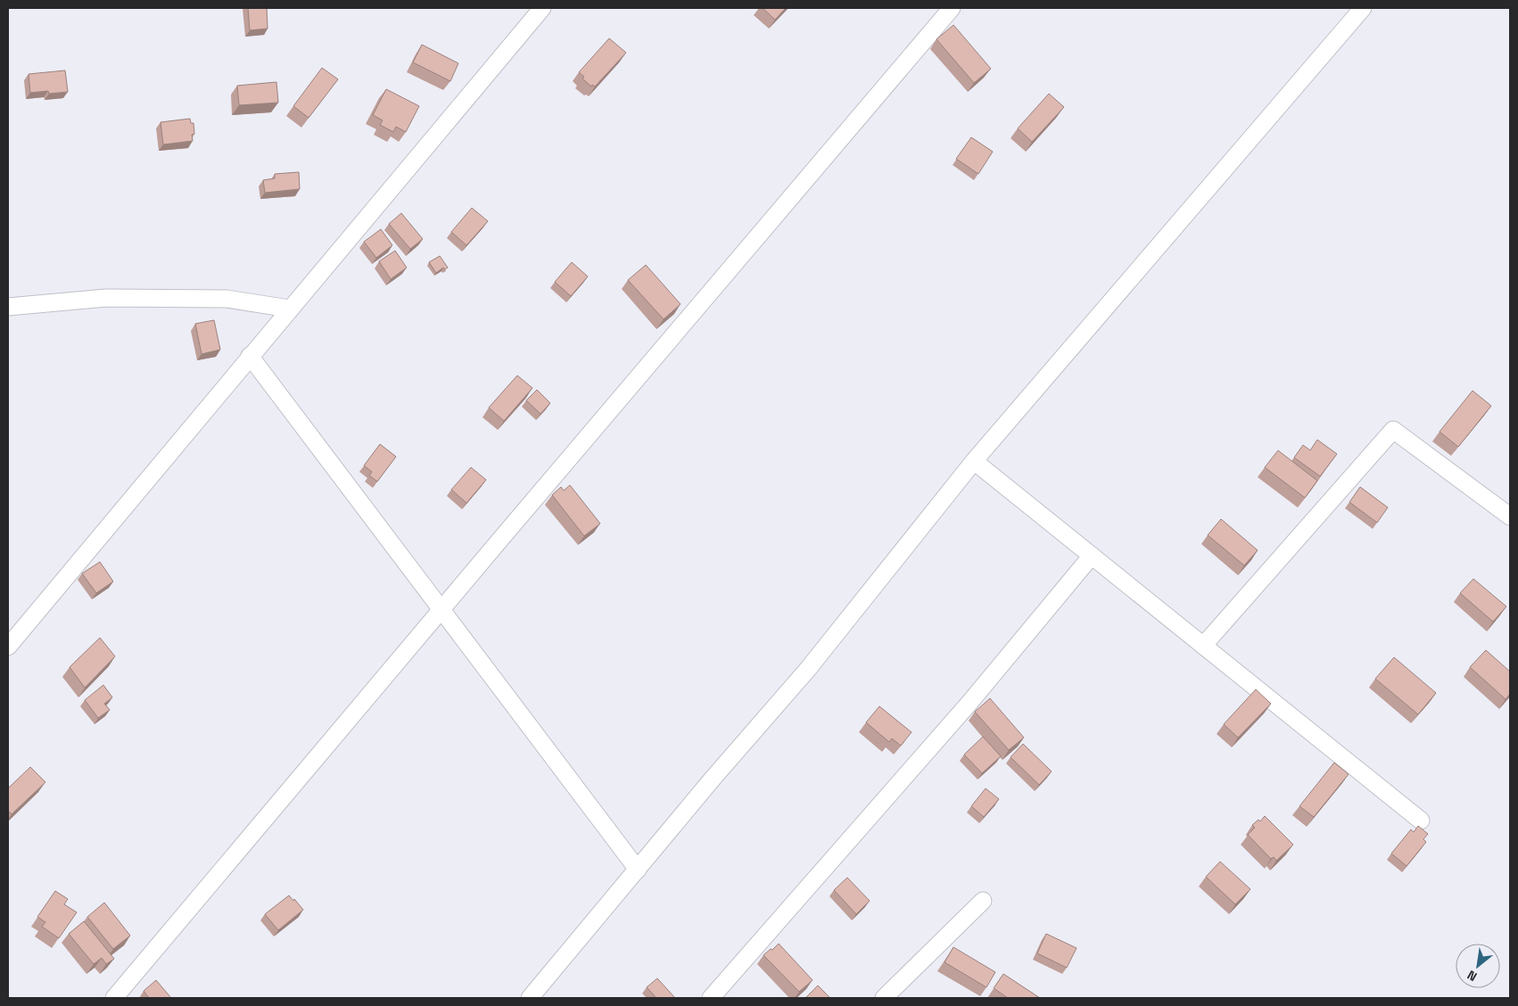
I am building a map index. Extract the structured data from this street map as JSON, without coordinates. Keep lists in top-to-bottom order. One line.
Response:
{"north":"bottom left"}
